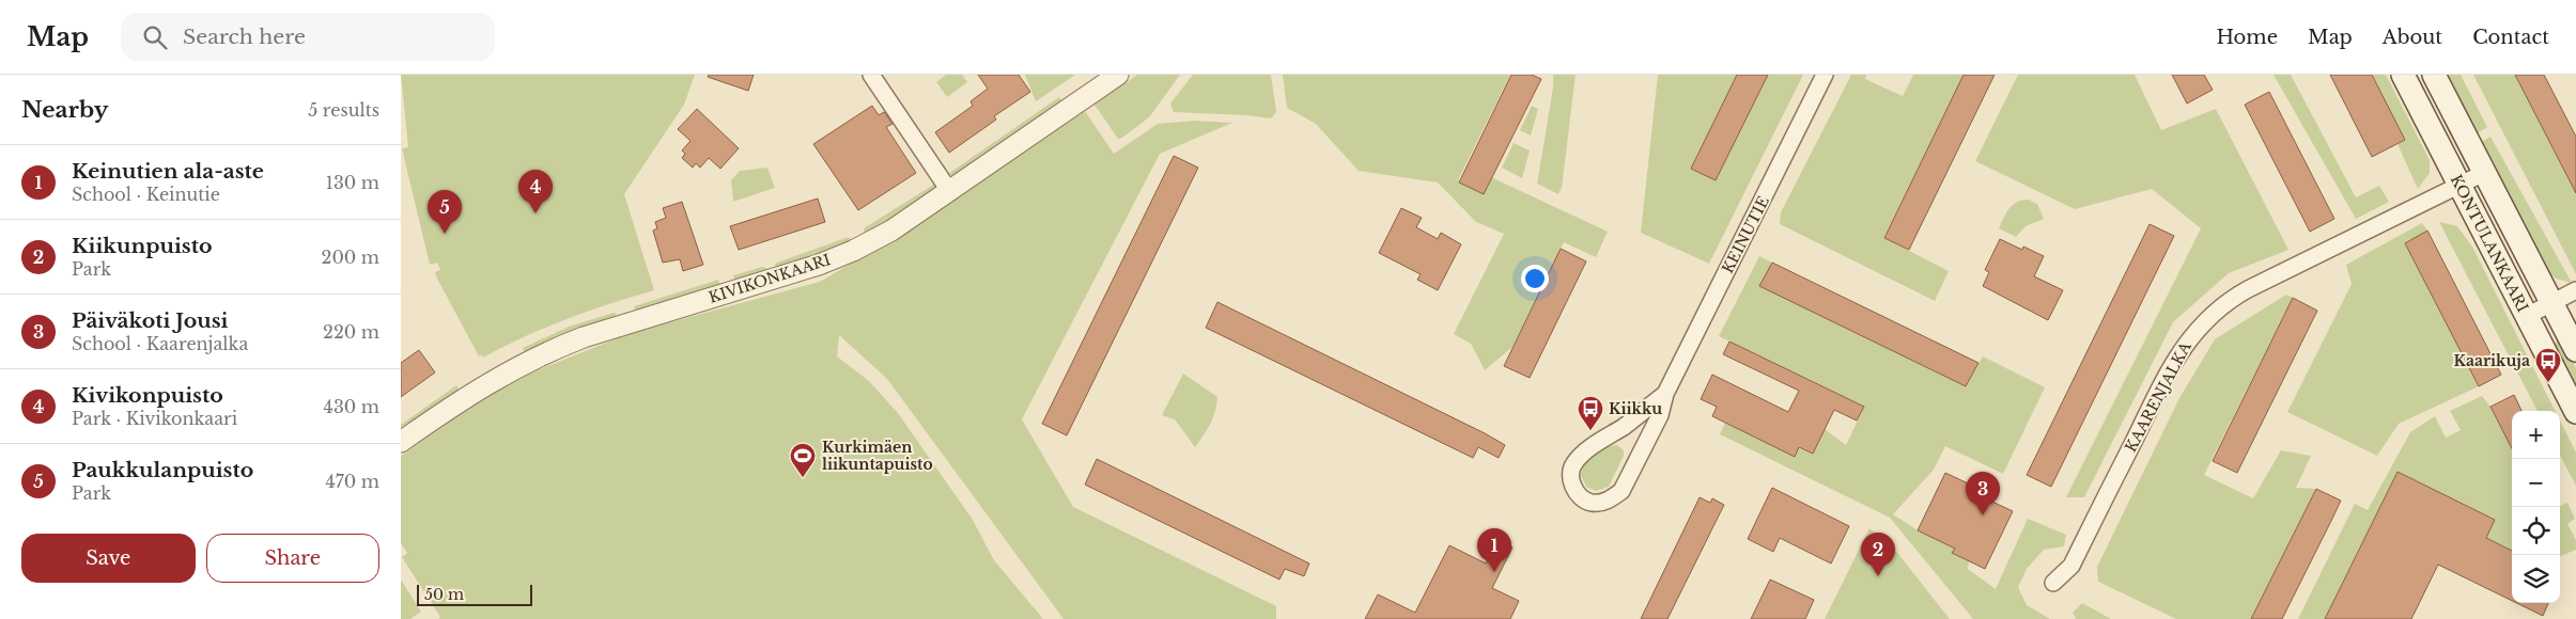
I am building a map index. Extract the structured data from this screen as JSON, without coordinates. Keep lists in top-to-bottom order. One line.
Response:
{"streets":{"main road":["KONTULANKAARI"],"street":["KEINUTIE","KIVIKONKAARI","KAARENJALKA"]},"crossings":[["KONTULANKAARI","KAARENJALKA"]],"places":{"bus stop":["Kaarikuja","Kiikku"],"sports":["Kurkimäen liikuntapuisto"]},"scale_bar":"50 m","page":{"header":"Map","search":"Search here","nav":["Home","Map","About","Contact"],"heading":["Nearby","5 results"],"list":[{"mark":"1","name":"Keinutien ala-aste","note":"School · Keinutie","value":"130 m"},{"mark":"2","name":"Kiikunpuisto","note":"Park","value":"200 m"},{"mark":"3","name":"Päiväkoti Jousi","note":"School · Kaarenjalka","value":"220 m"},{"mark":"4","name":"Kivikonpuisto","note":"Park · Kivikonkaari","value":"430 m"},{"mark":"5","name":"Paukkulanpuisto","note":"Park","value":"470 m"}],"pins":["4","5","3","1","2"],"map_buttons":["+","−"],"buttons":["Save","Share"],"scale":"50 m"}}
